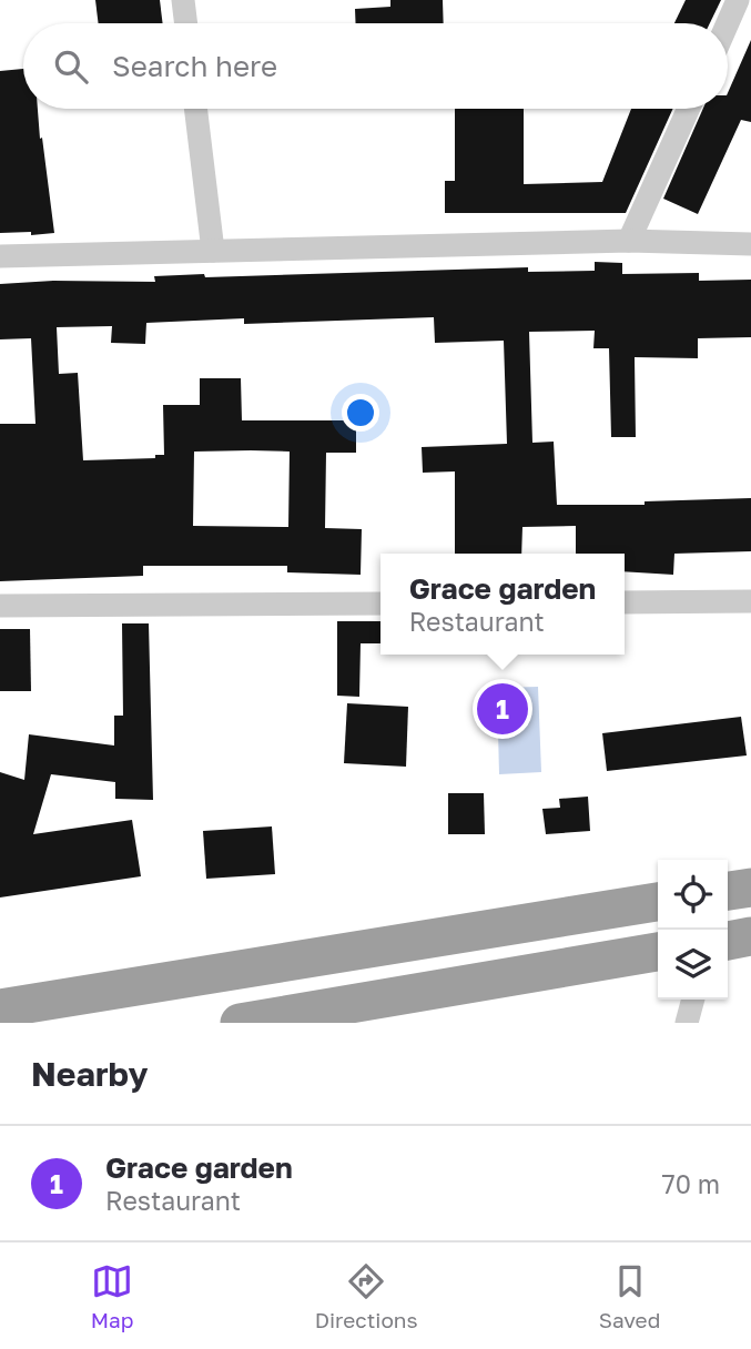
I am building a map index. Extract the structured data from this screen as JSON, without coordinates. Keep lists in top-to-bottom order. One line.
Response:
{"page":{"search":"Search here","popup":["Grace garden","Restaurant"],"pins":"1","heading":"Nearby","list":[{"mark":"1","name":"Grace garden","note":"Restaurant","value":"70 m"}],"nav":["Map","Directions","Saved"]}}
